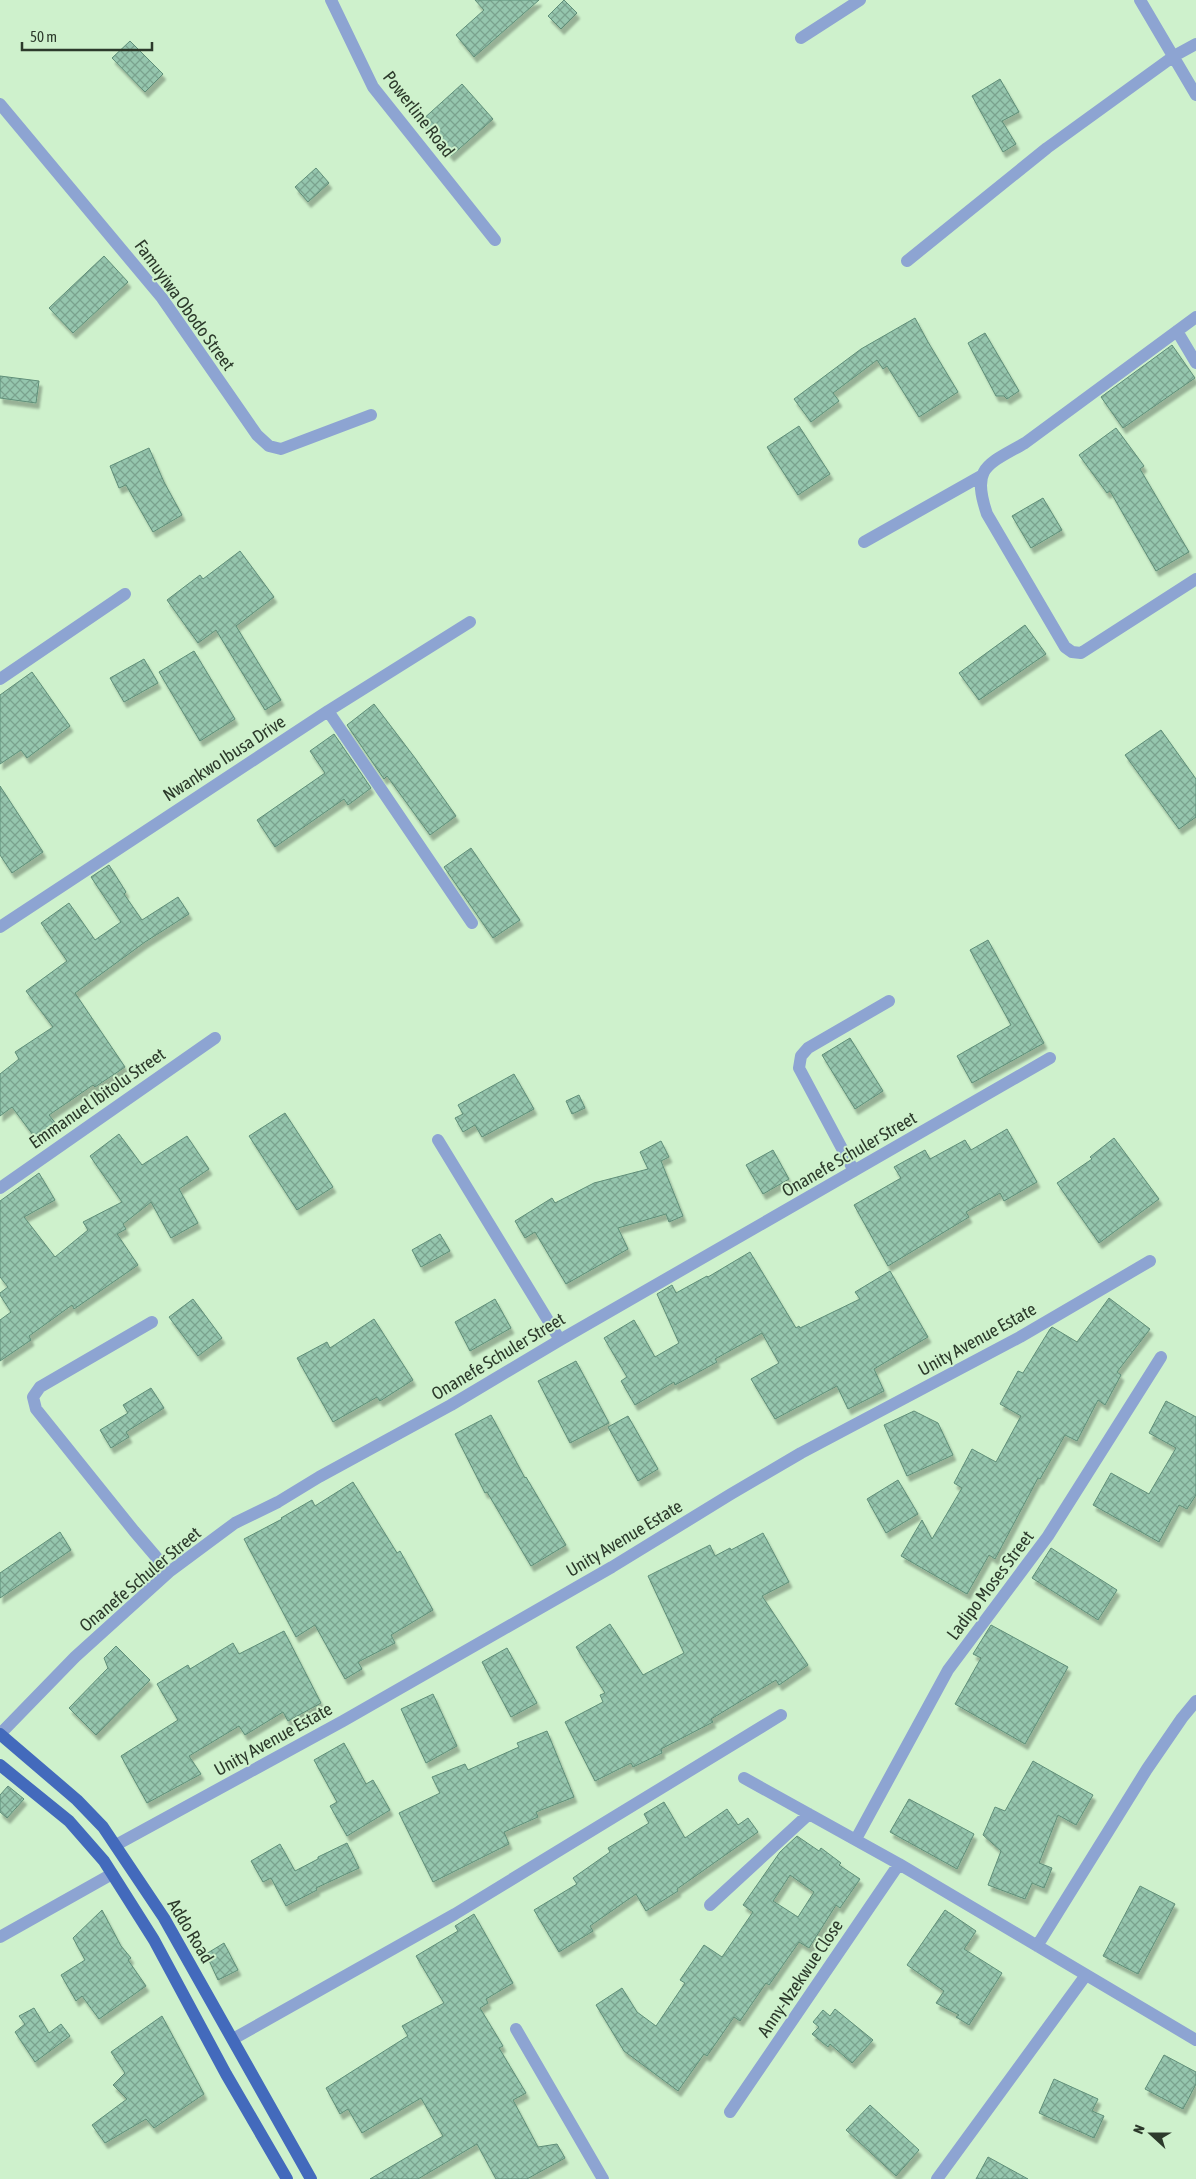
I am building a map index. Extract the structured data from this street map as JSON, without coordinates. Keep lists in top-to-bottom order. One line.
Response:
{"streets":{"main road":["Addo Road"],"street":["Powerline Road","Famuyiwa Obodo Street","Nwankwo Ibusa Drive","Emmanuel Ibitolu Street","Onanefe Schuler Street","Unity Avenue Estate","Ladipo Moses Street","Anny-Nzekwue Close"]},"crossings":[["Onanefe Schuler Street","Addo Road"],["Unity Avenue Estate","Addo Road"]],"scale_bar":"50 m","north":"left"}
